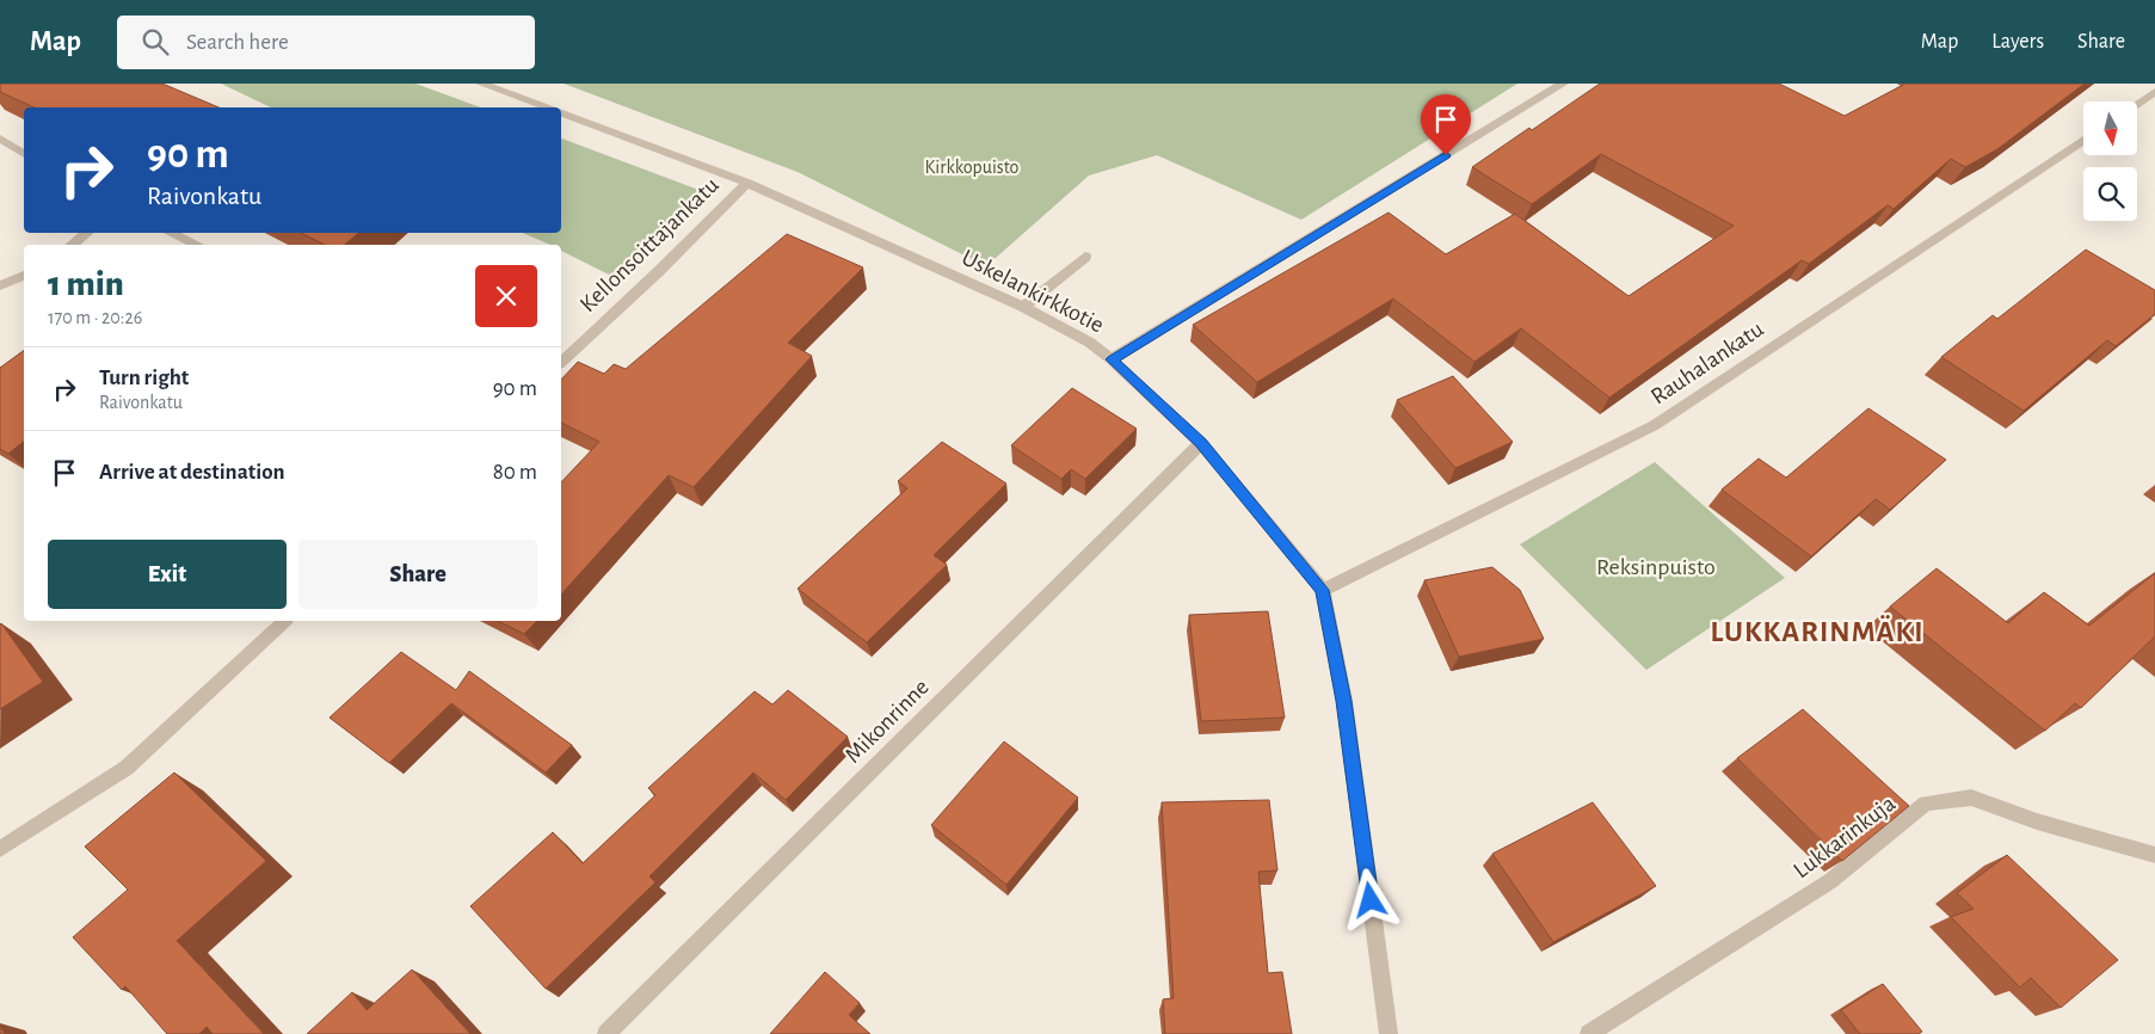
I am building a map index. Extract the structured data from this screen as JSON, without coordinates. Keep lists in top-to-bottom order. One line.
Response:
{"streets":{"street":["Kellonsoittajankatu","Uskelankirkkotie","Rauhalankatu","Mikonrinne","Lukkarinkuja"]},"crossings":[["Kellonsoittajankatu","Uskelankirkkotie"],["Uskelankirkkotie","Rauhalankatu"],["Uskelankirkkotie","Mikonrinne"]],"districts":["LUKKARINMÄKI"],"parks":["Kirkkopuisto","Reksinpuisto"],"north":"bottom","page":{"header":"Map","search":"Search here","nav":["Map","Layers","Share"],"turn":["90 m","Raivonkatu"],"heading":["1 min","170 m · 20:26"],"list":[{"name":"Turn right","note":"Raivonkatu","value":"90 m"},{"name":"Arrive at destination","value":"80 m"}],"buttons":["Exit","Share"]}}
